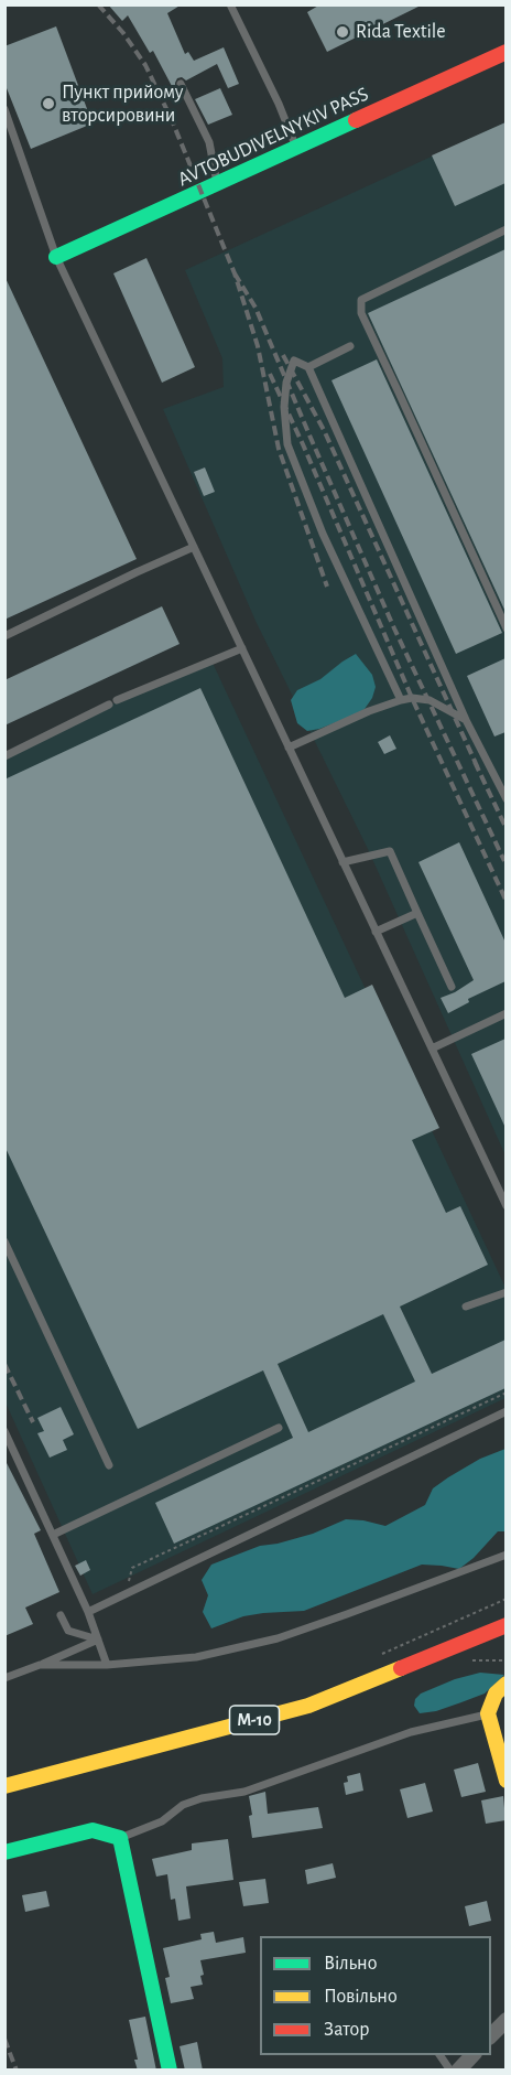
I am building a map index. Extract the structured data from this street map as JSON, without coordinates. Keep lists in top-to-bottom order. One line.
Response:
{"streets":{"street":["AVTOBUDIVELNYKIV PASS","М-10"]},"places":["Rida Textile","Пункт прийому вторсировини"],"legend":["Вільно","Повільно","Затор"]}
